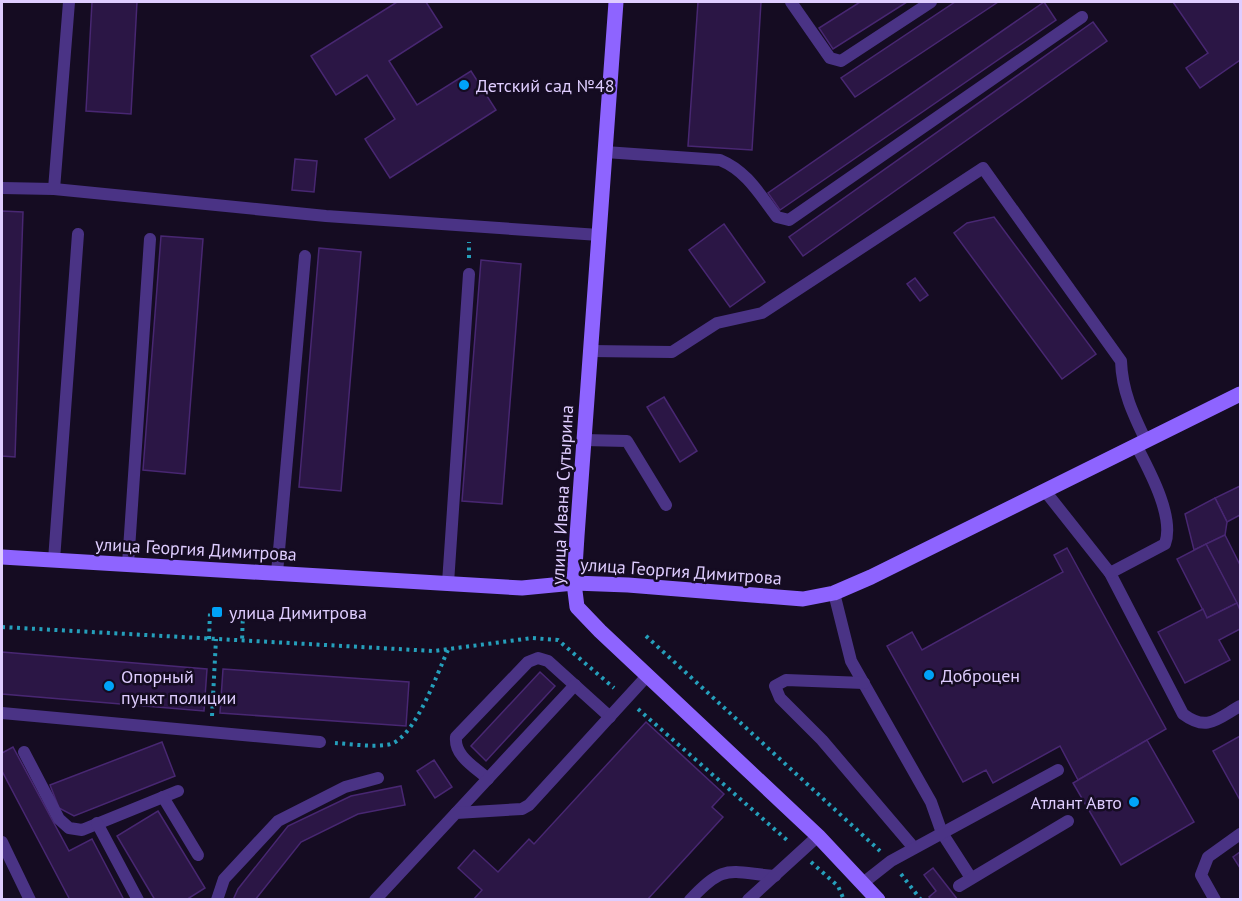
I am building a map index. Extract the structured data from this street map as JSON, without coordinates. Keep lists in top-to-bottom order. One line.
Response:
{"streets":{"main road":["улица Ивана Сутырина","улица Георгия Димитрова"]},"crossings":[["улица Ивана Сутырина","улица Георгия Димитрова"]],"places":{"other":["Детский сад №48","Доброцен","Опорный пункт полиции","Атлант Авто"],"transit":["улица Димитрова"]}}
